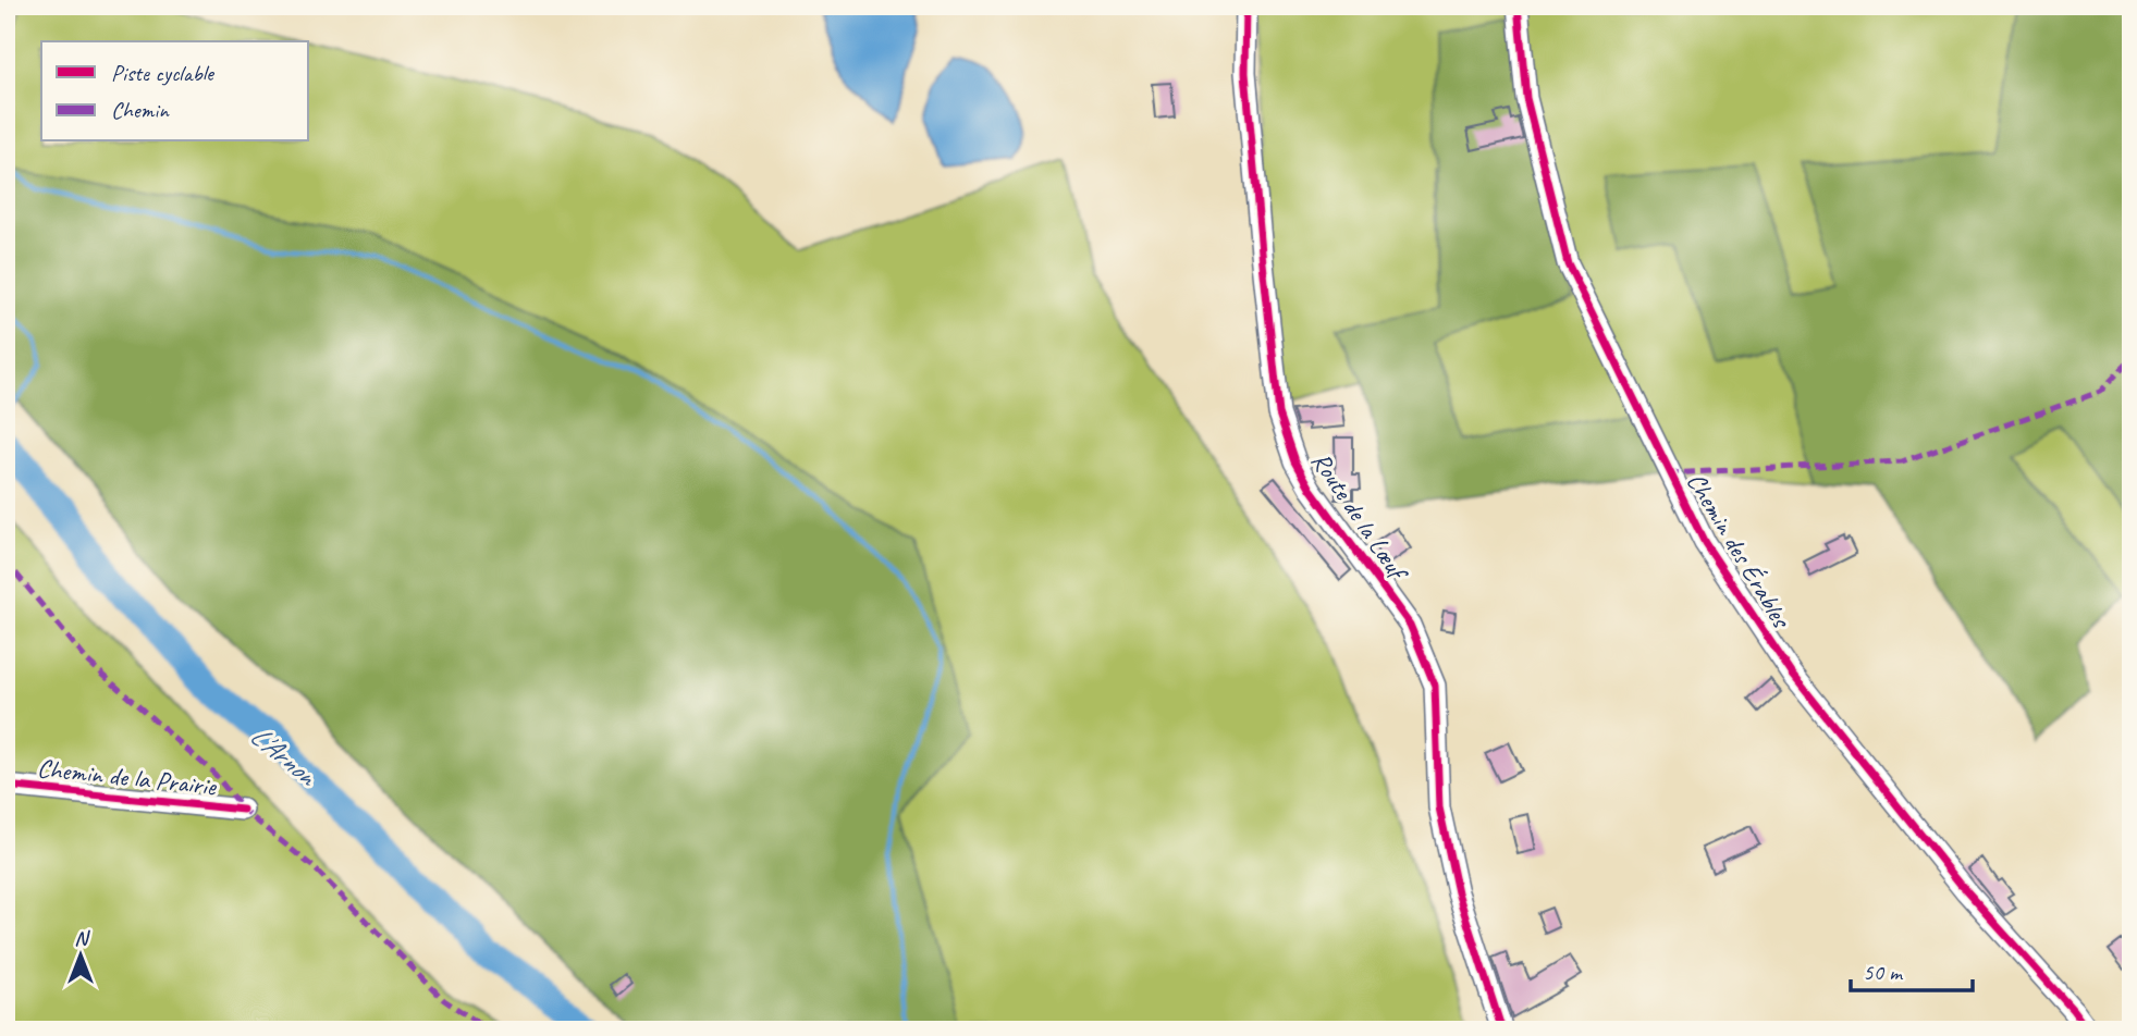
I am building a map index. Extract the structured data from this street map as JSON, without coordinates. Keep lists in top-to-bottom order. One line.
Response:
{"streets":{"street":["Route de la Lœuf","Chemin des Érables","Chemin de la Prairie"]},"water":["L'Arnon"],"legend":["Piste cyclable","Chemin"],"scale_bar":"50 m","north":"top"}
